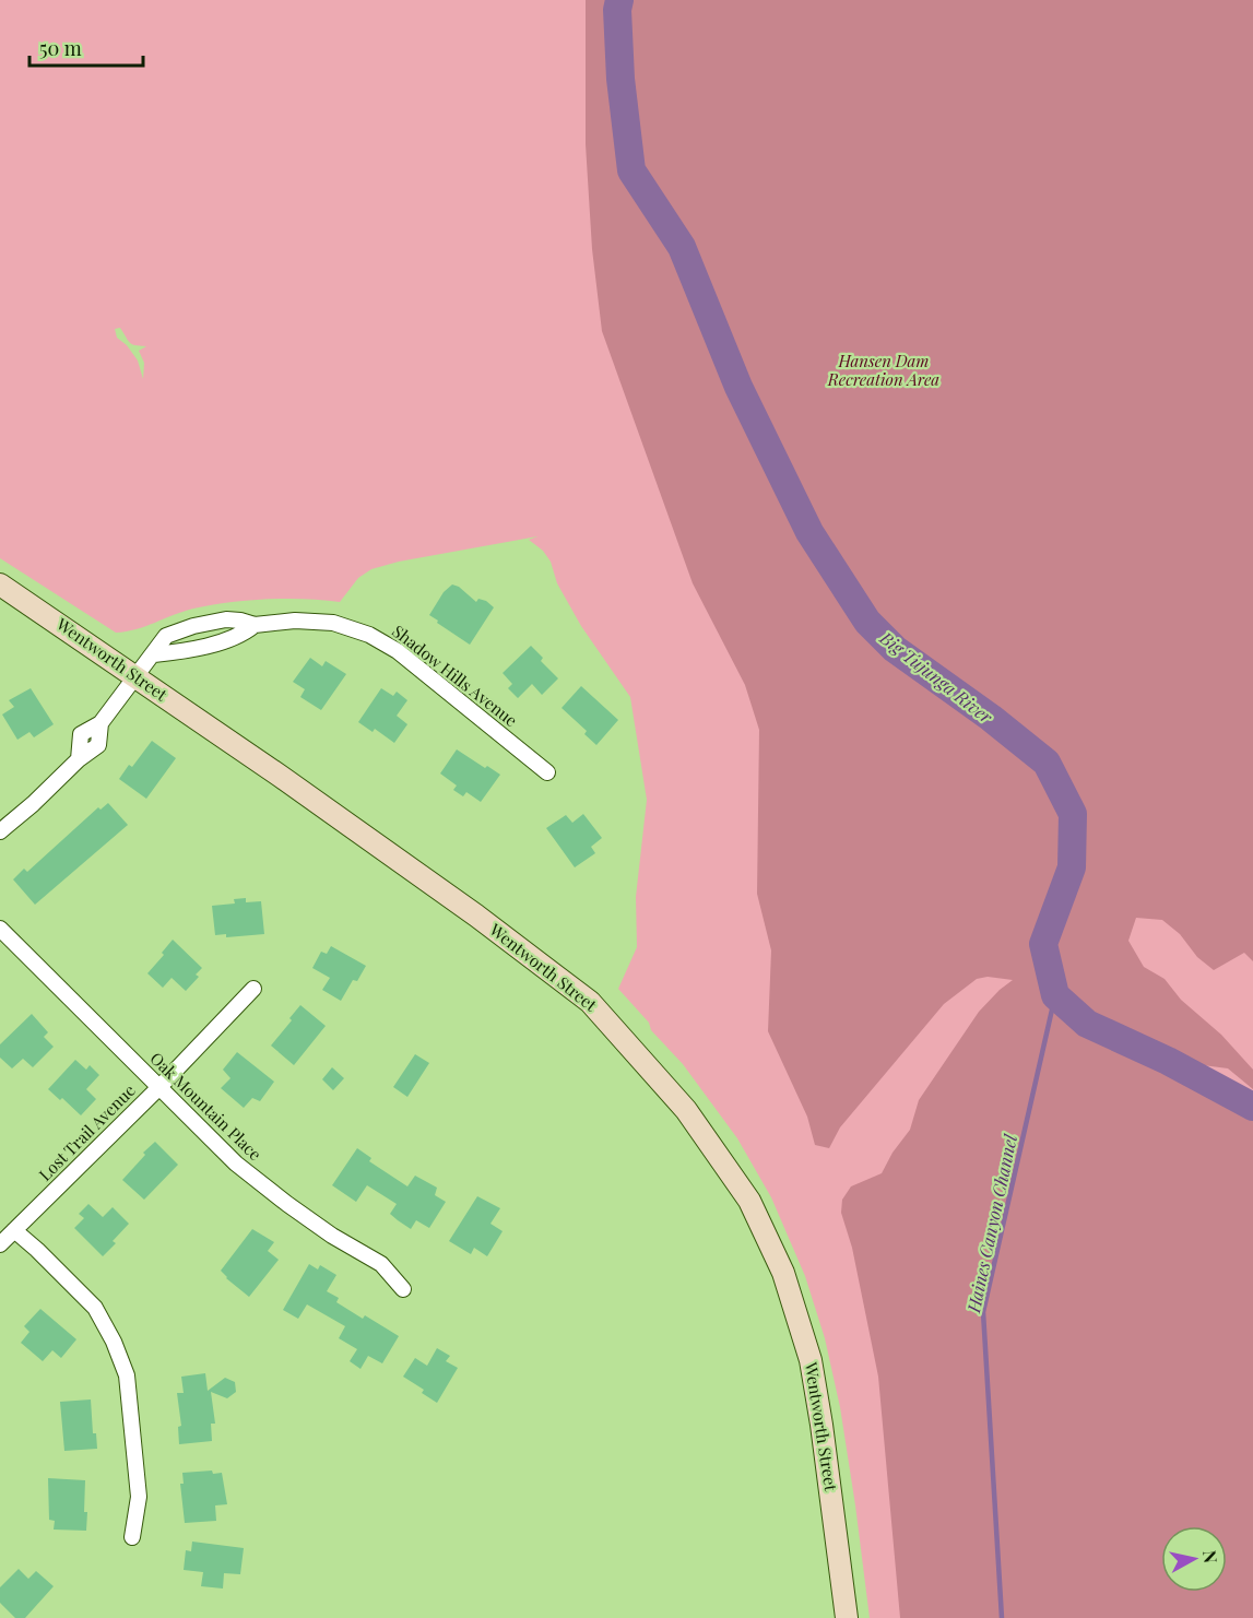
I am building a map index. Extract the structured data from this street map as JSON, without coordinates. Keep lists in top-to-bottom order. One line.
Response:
{"streets":{"main road":["Wentworth Street"],"street":["Shadow Hills Avenue","Oak Mountain Place","Lost Trail Avenue"]},"crossings":[["Wentworth Street","Shadow Hills Avenue"],["Oak Mountain Place","Lost Trail Avenue"]],"water":["Big Tujunga River","Haines Canyon Channel"],"parks":["Hansen Dam Recreation Area"],"scale_bar":"50 m","north":"right"}
